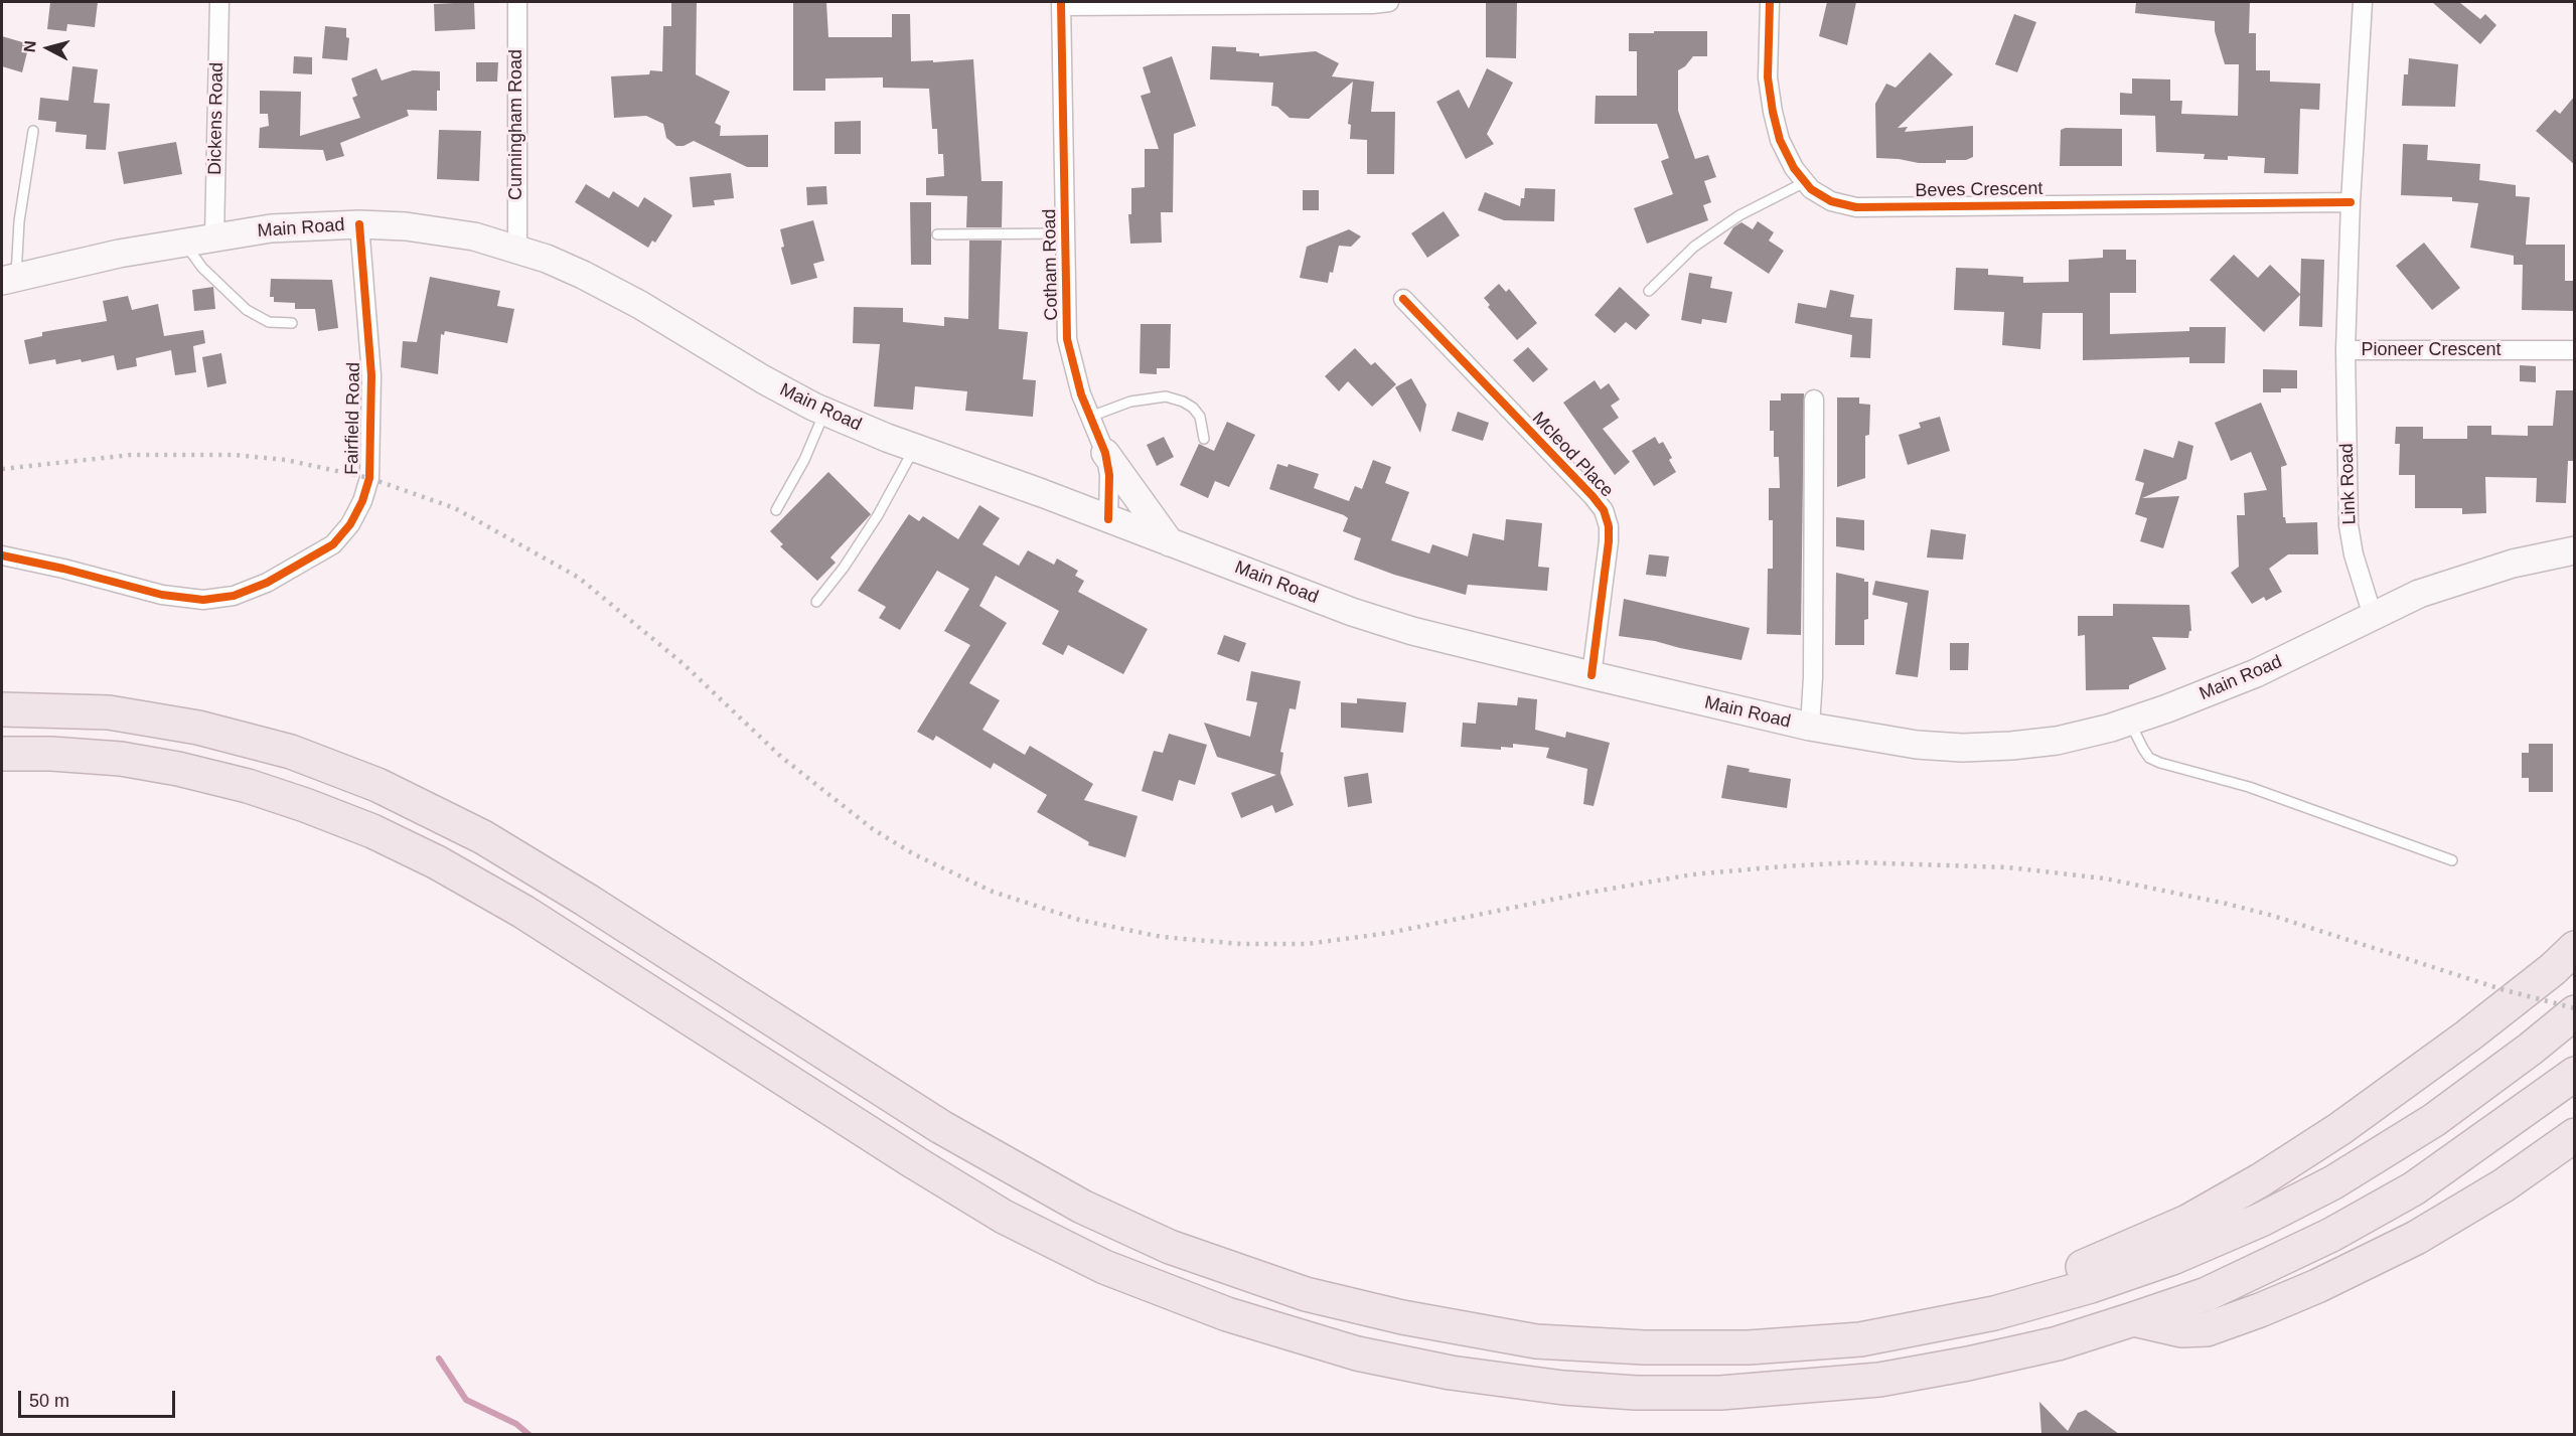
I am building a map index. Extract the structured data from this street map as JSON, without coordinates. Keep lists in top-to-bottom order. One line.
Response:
{"streets":{"main road":["Main Road"],"street":["Dickens Road","Cunningham Road","Beves Crescent","Cotham Road","Pioneer Crescent","Fairfield Road","Mcleod Place","Link Road"]},"crossings":[["Dickens Road","Main Road"],["Cunningham Road","Main Road"],["Beves Crescent","Pioneer Crescent"],["Main Road","Cotham Road"],["Main Road","Fairfield Road"],["Main Road","Mcleod Place"],["Main Road","Link Road"],["Pioneer Crescent","Link Road"]],"scale_bar":"50 m","north":"left"}
